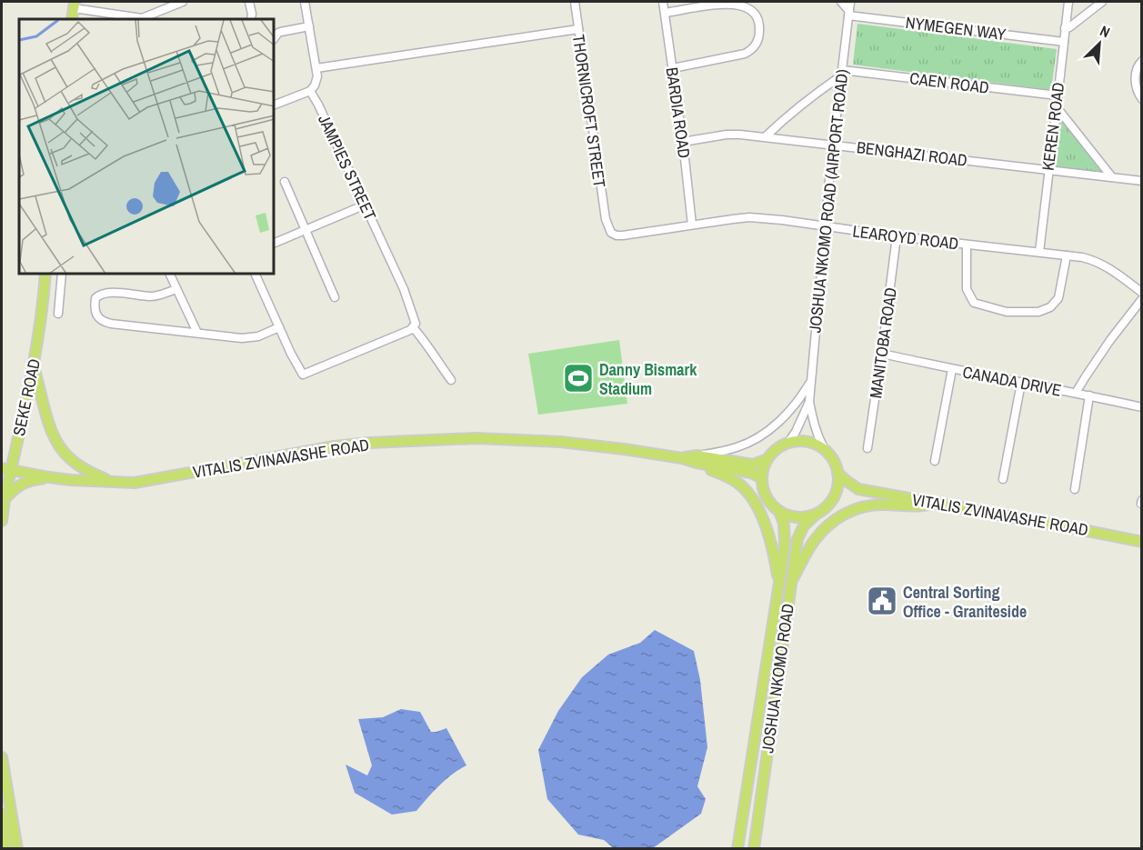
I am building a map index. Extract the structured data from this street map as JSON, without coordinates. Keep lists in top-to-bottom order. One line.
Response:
{"streets":{"main road":["SEKE ROAD","VITALIS ZVINAVASHE ROAD","JOSHUA NKOMO ROAD"],"street":["NYMEGEN WAY","CAEN ROAD","THORNICROFT STREET","BARDIA ROAD","KEREN ROAD","BENGHAZI ROAD","JAMPIES STREET","JOSHUA NKOMO ROAD (AIRPORT ROAD)","LEAROYD ROAD","MANITOBA ROAD","CANADA DRIVE"]},"crossings":[["NYMEGEN WAY","KEREN ROAD"],["NYMEGEN WAY","JOSHUA NKOMO ROAD (AIRPORT ROAD)"],["CAEN ROAD","KEREN ROAD"],["CAEN ROAD","JOSHUA NKOMO ROAD (AIRPORT ROAD)"],["THORNICROFT STREET","LEAROYD ROAD"],["BARDIA ROAD","BENGHAZI ROAD"],["BARDIA ROAD","LEAROYD ROAD"],["KEREN ROAD","BENGHAZI ROAD"],["KEREN ROAD","LEAROYD ROAD"],["BENGHAZI ROAD","JOSHUA NKOMO ROAD (AIRPORT ROAD)"],["JOSHUA NKOMO ROAD (AIRPORT ROAD)","LEAROYD ROAD"],["LEAROYD ROAD","MANITOBA ROAD"],["MANITOBA ROAD","CANADA DRIVE"],["SEKE ROAD","VITALIS ZVINAVASHE ROAD"],["VITALIS ZVINAVASHE ROAD","JOSHUA NKOMO ROAD"]],"places":{"sports":["Danny Bismark Stadium"],"public building":["Central Sorting Office - Graniteside"]},"north":"top right"}
